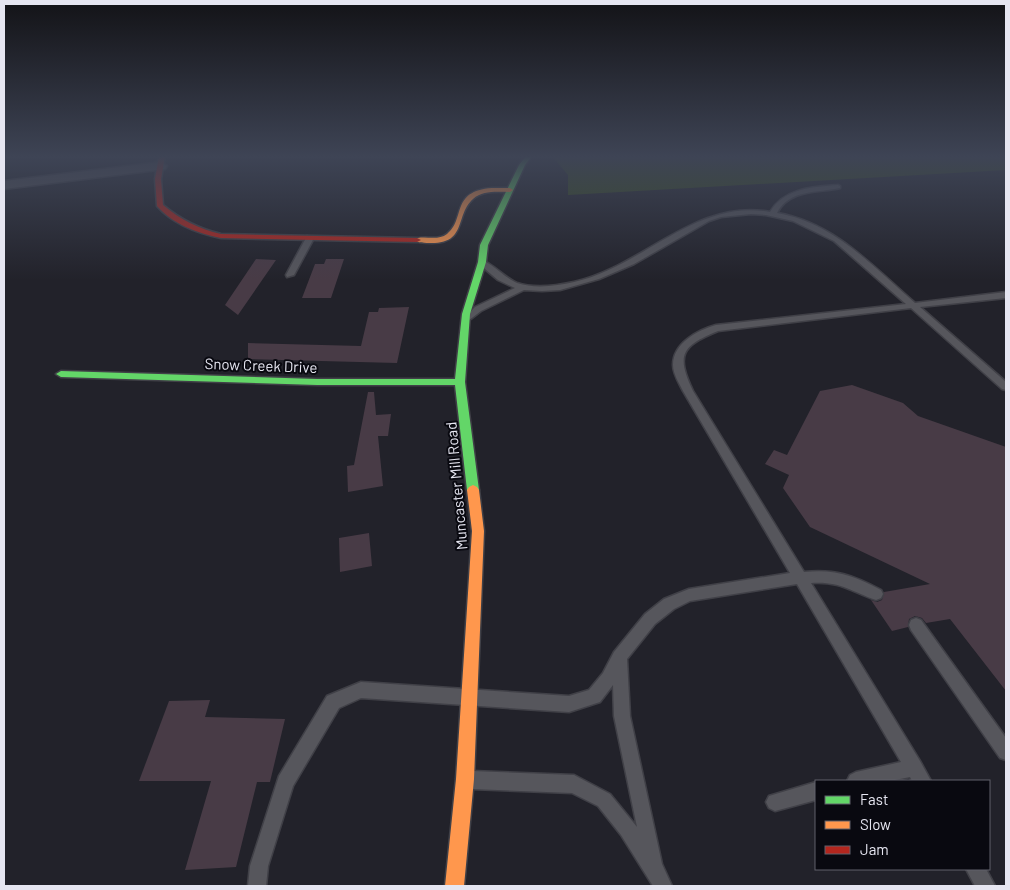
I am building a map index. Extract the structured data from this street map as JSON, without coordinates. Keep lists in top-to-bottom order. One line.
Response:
{"streets":{"street":["Snow Creek Drive","Muncaster Mill Road"]},"crossings":[["Snow Creek Drive","Muncaster Mill Road"]],"legend":["Fast","Slow","Jam"]}
